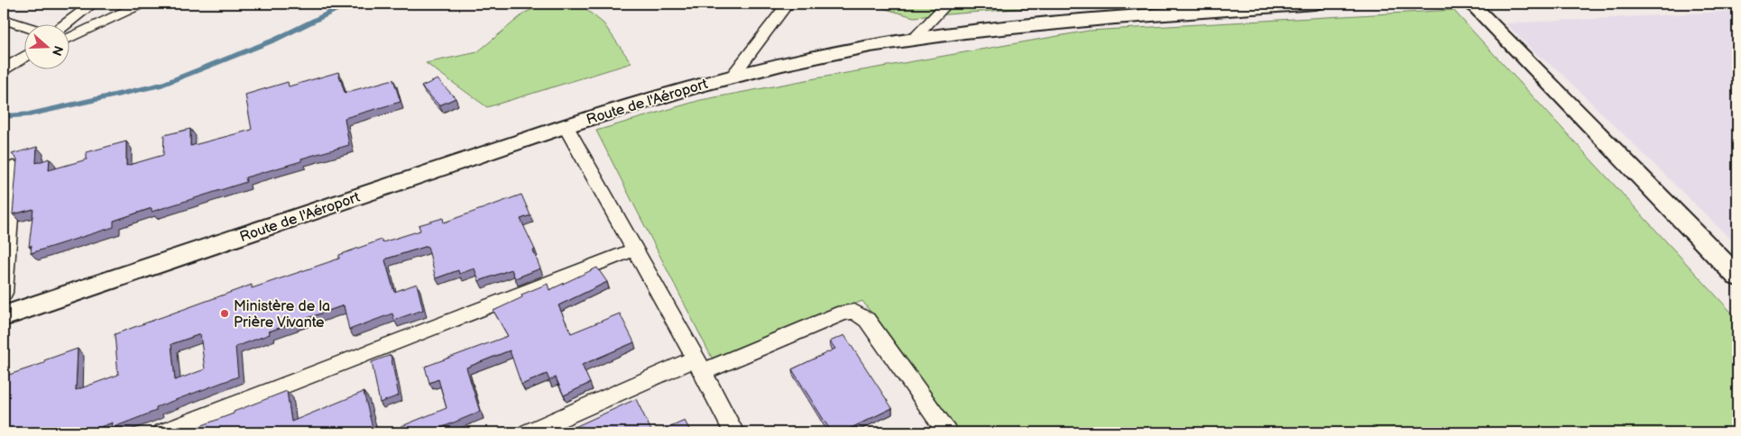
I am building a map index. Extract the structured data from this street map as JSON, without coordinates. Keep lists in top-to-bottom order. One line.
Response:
{"streets":{"main road":["Route de l'Aéroport"]},"places":["Ministère de la Prière Vivante"],"north":"right"}
